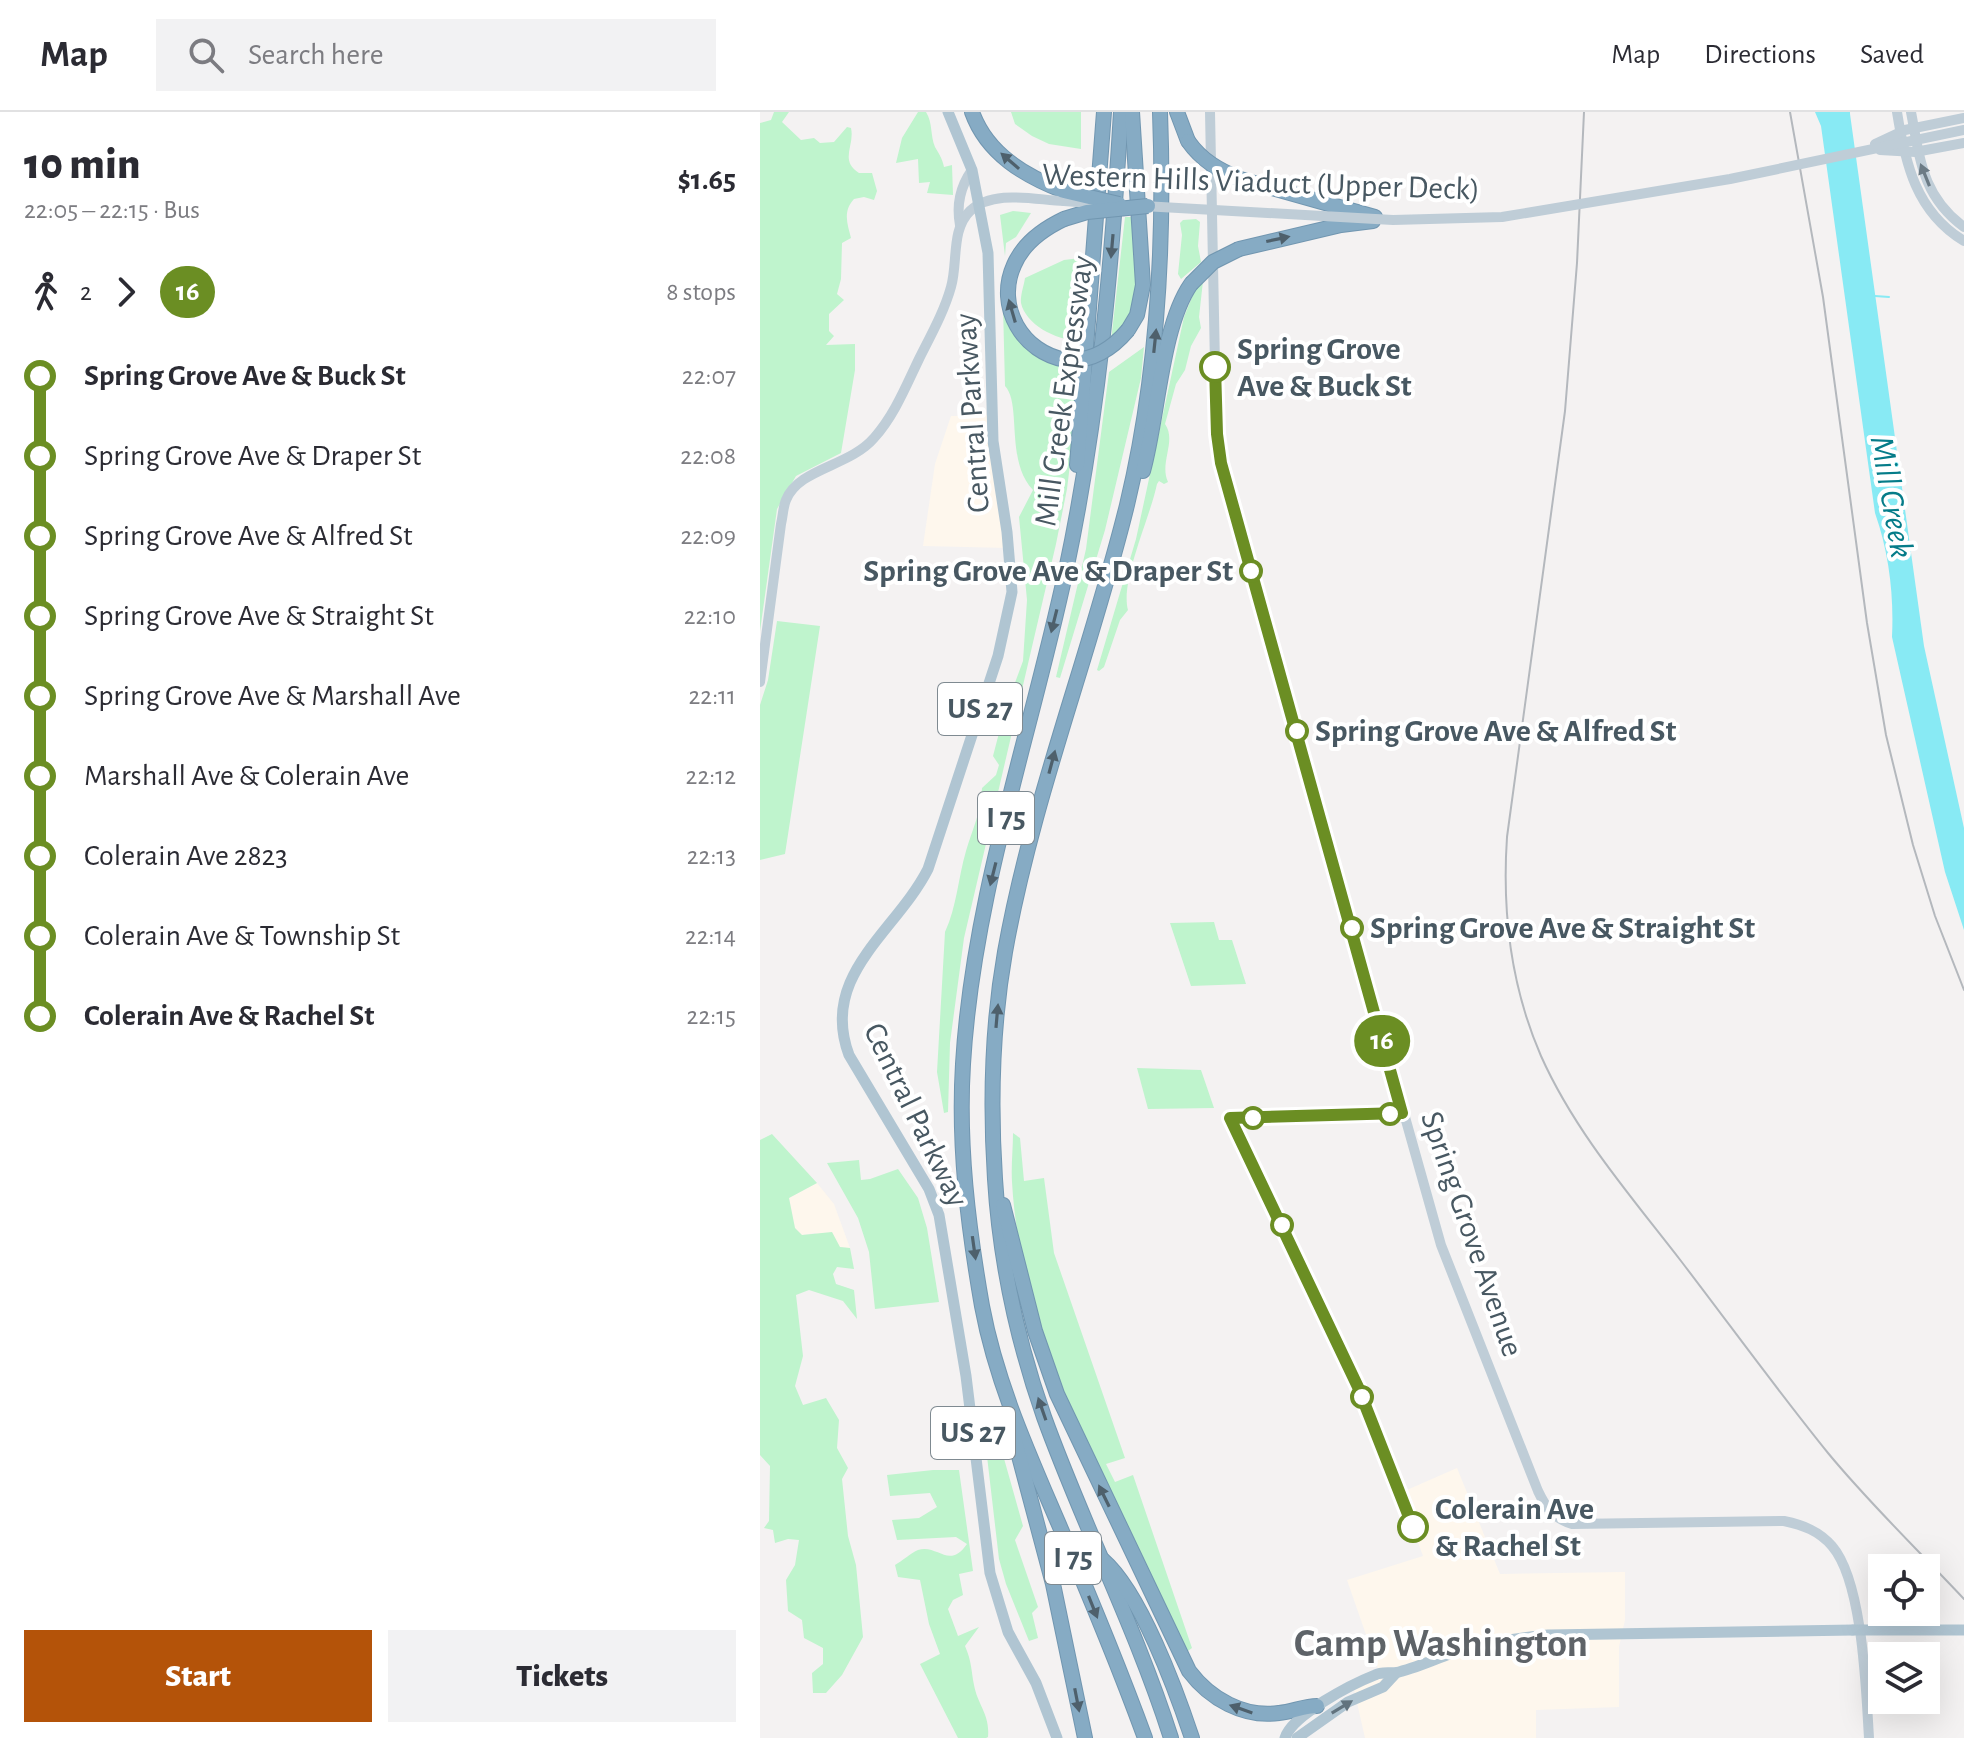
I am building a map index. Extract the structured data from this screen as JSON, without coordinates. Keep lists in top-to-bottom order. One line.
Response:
{"streets":{"highway":["Mill Creek Expressway","I 75"],"main road":["Western Hills Viaduct (Upper Deck)","Central Parkway","US 27","Spring Grove Avenue"]},"crossings":[["Western Hills Viaduct (Upper Deck)","Central Parkway"]],"districts":["Camp Washington"],"water":["Mill Creek"],"places":["Spring Grove Ave & Buck St","Spring Grove Ave & Draper St","Spring Grove Ave & Alfred St","Spring Grove Ave & Straight St","Colerain Ave & Rachel St"],"lines":["bus line 16"],"page":{"header":"Map","search":"Search here","nav":["Map","Directions","Saved"],"heading":["10 min","22:05 – 22:15 · Bus","$1.65"],"on_map":"16","legs":["2","16","8 stops"],"list":[{"name":"Spring Grove Ave & Buck St","value":"22:07"},{"name":"Spring Grove Ave & Draper St","value":"22:08"},{"name":"Spring Grove Ave & Alfred St","value":"22:09"},{"name":"Spring Grove Ave & Straight St","value":"22:10"},{"name":"Spring Grove Ave & Marshall Ave","value":"22:11"},{"name":"Marshall Ave & Colerain Ave","value":"22:12"},{"name":"Colerain Ave 2823","value":"22:13"},{"name":"Colerain Ave & Township St","value":"22:14"},{"name":"Colerain Ave & Rachel St","value":"22:15"}],"buttons":["Start","Tickets"]}}
